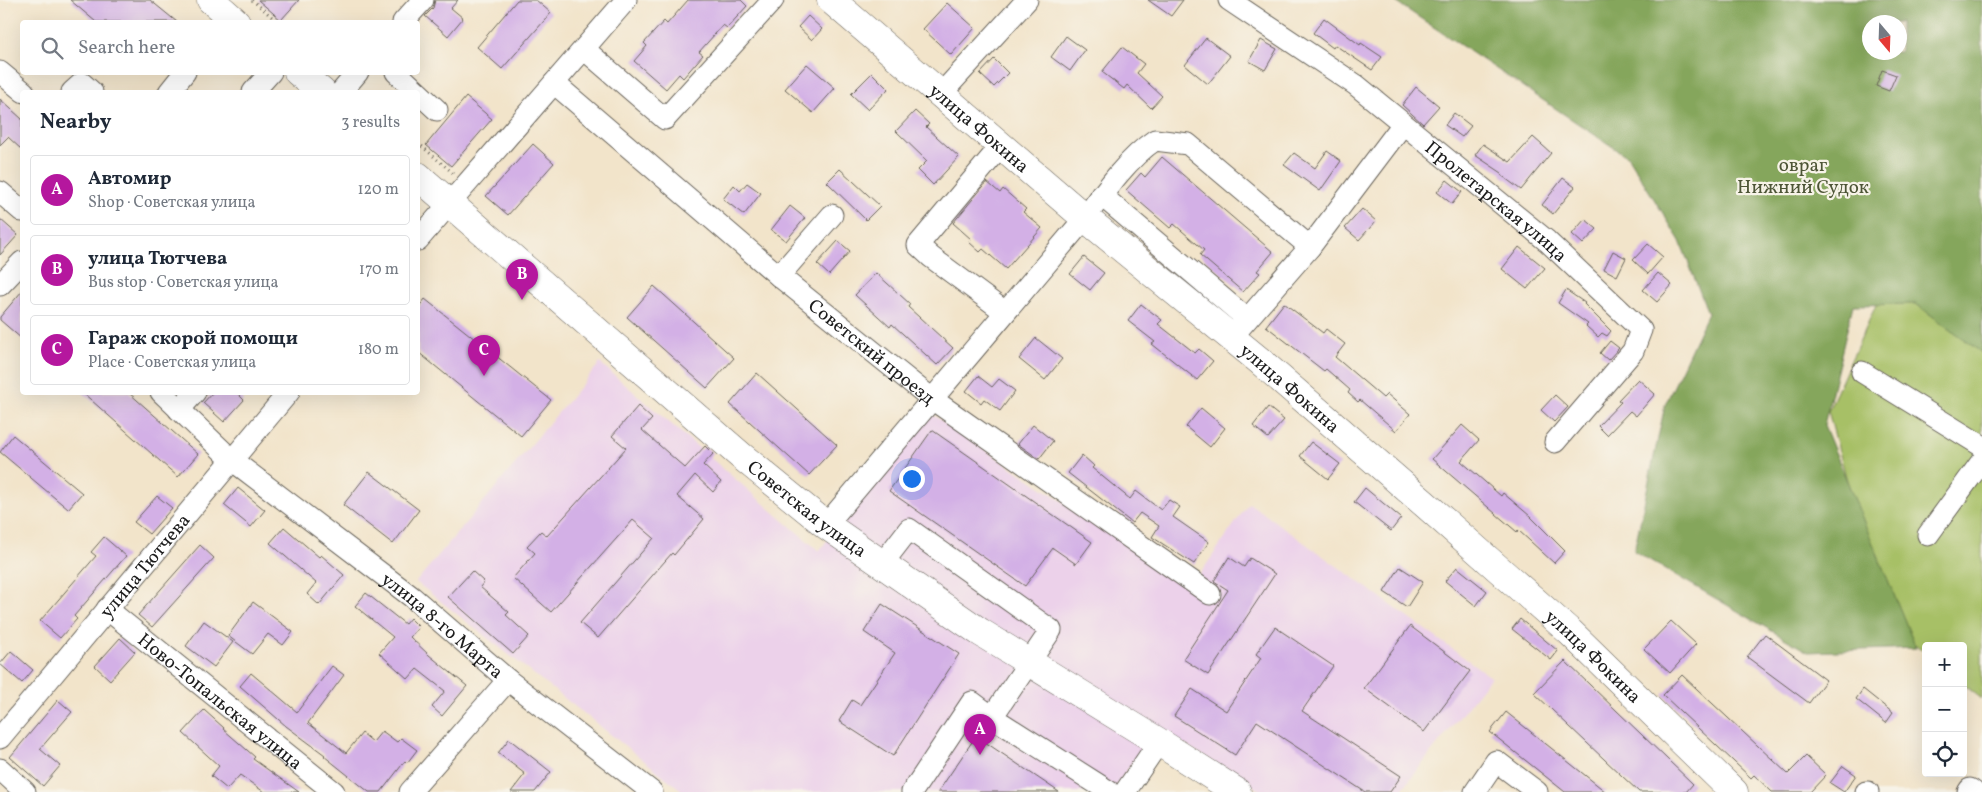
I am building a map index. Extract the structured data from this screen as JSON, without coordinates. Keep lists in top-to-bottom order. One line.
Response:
{"streets":{"main road":["улица Фокина","Советская улица"],"street":["Пролетарская улица","Советский проезд","улица Тютчева","улица 8-го Марта","Ново-Топальская улица"]},"crossings":[["улица Тютчева","улица 8-го Марта"],["улица Тютчева","Ново-Топальская улица"]],"parks":["овраг Нижний Судок"],"north":"bottom","page":{"search":"Search here","heading":["Nearby","3 results"],"list":[{"mark":"A","name":"Автомир","note":"Shop · Советская улица","value":"120 m"},{"mark":"B","name":"улица Тютчева","note":"Bus stop · Советская улица","value":"170 m"},{"mark":"C","name":"Гараж скорой помощи","note":"Place · Советская улица","value":"180 m"}],"pins":["B","C","A"],"map_buttons":["+","−"]}}
